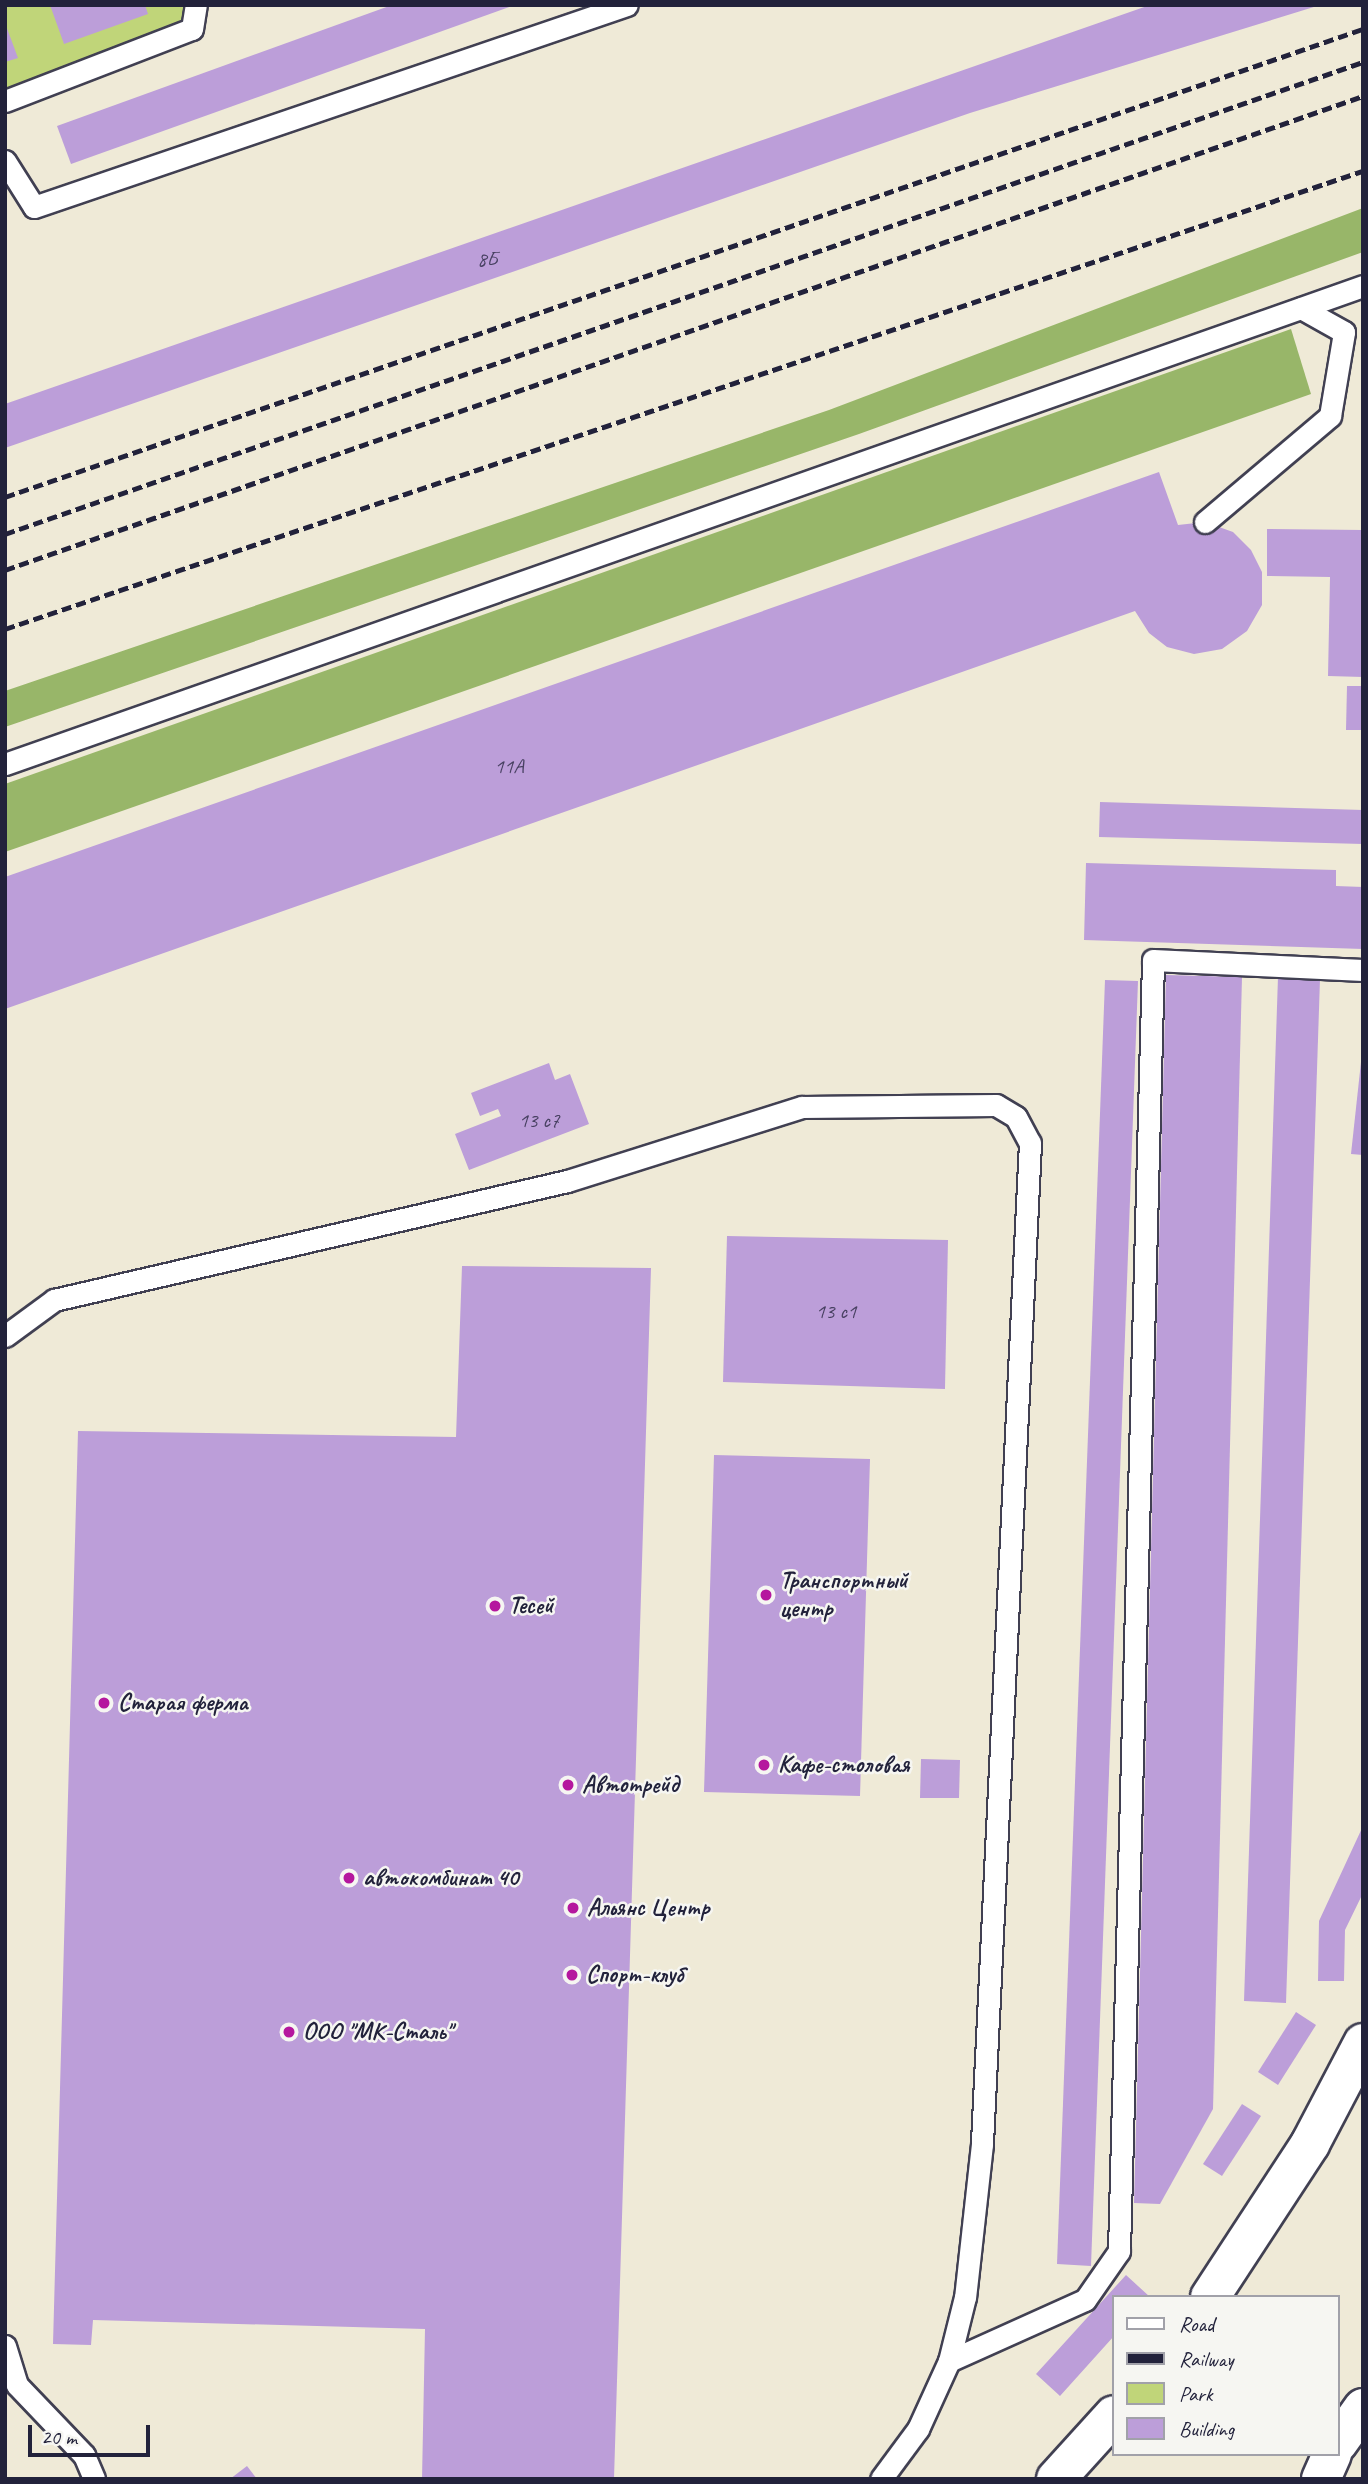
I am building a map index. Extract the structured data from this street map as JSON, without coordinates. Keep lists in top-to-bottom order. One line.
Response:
{"places":["Транспортный центр","Тесей","Старая ферма","Кафе-столовая","Автотрейд","автокомбинат 40","Альянс Центр","Спорт-клуб","ООО \"МК-Сталь\""],"house_numbers":["8Б","11А","13 с7","13 с1"],"legend":["Road","Railway","Park","Building"],"scale_bar":"20 m"}
